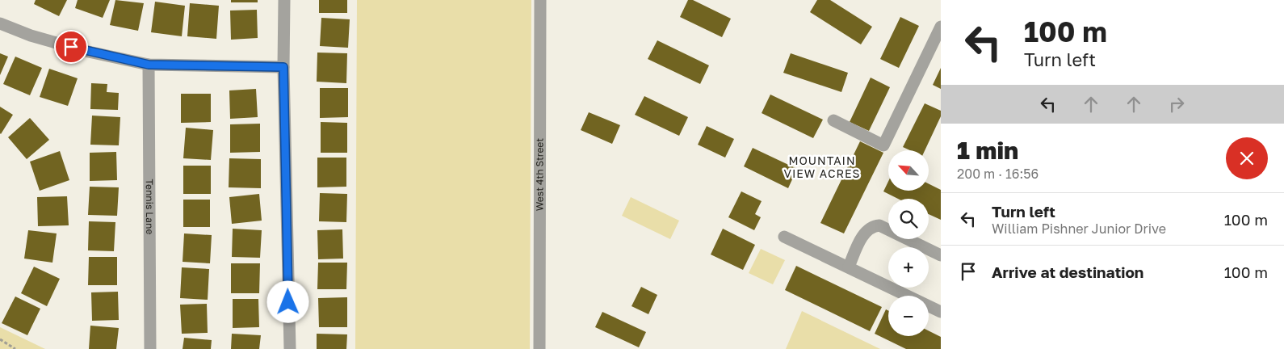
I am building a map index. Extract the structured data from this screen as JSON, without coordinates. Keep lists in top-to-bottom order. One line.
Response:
{"streets":{"street":["West 4th Street","Tennis Lane"]},"districts":["MOUNTAIN VIEW ACRES"],"north":"top left","page":{"turn":["100 m","Turn left"],"heading":["1 min","200 m · 16:56"],"map_buttons":["+","−"],"list":[{"name":"Turn left","note":"William Pishner Junior Drive","value":"100 m"},{"name":"Arrive at destination","value":"100 m"}]}}
